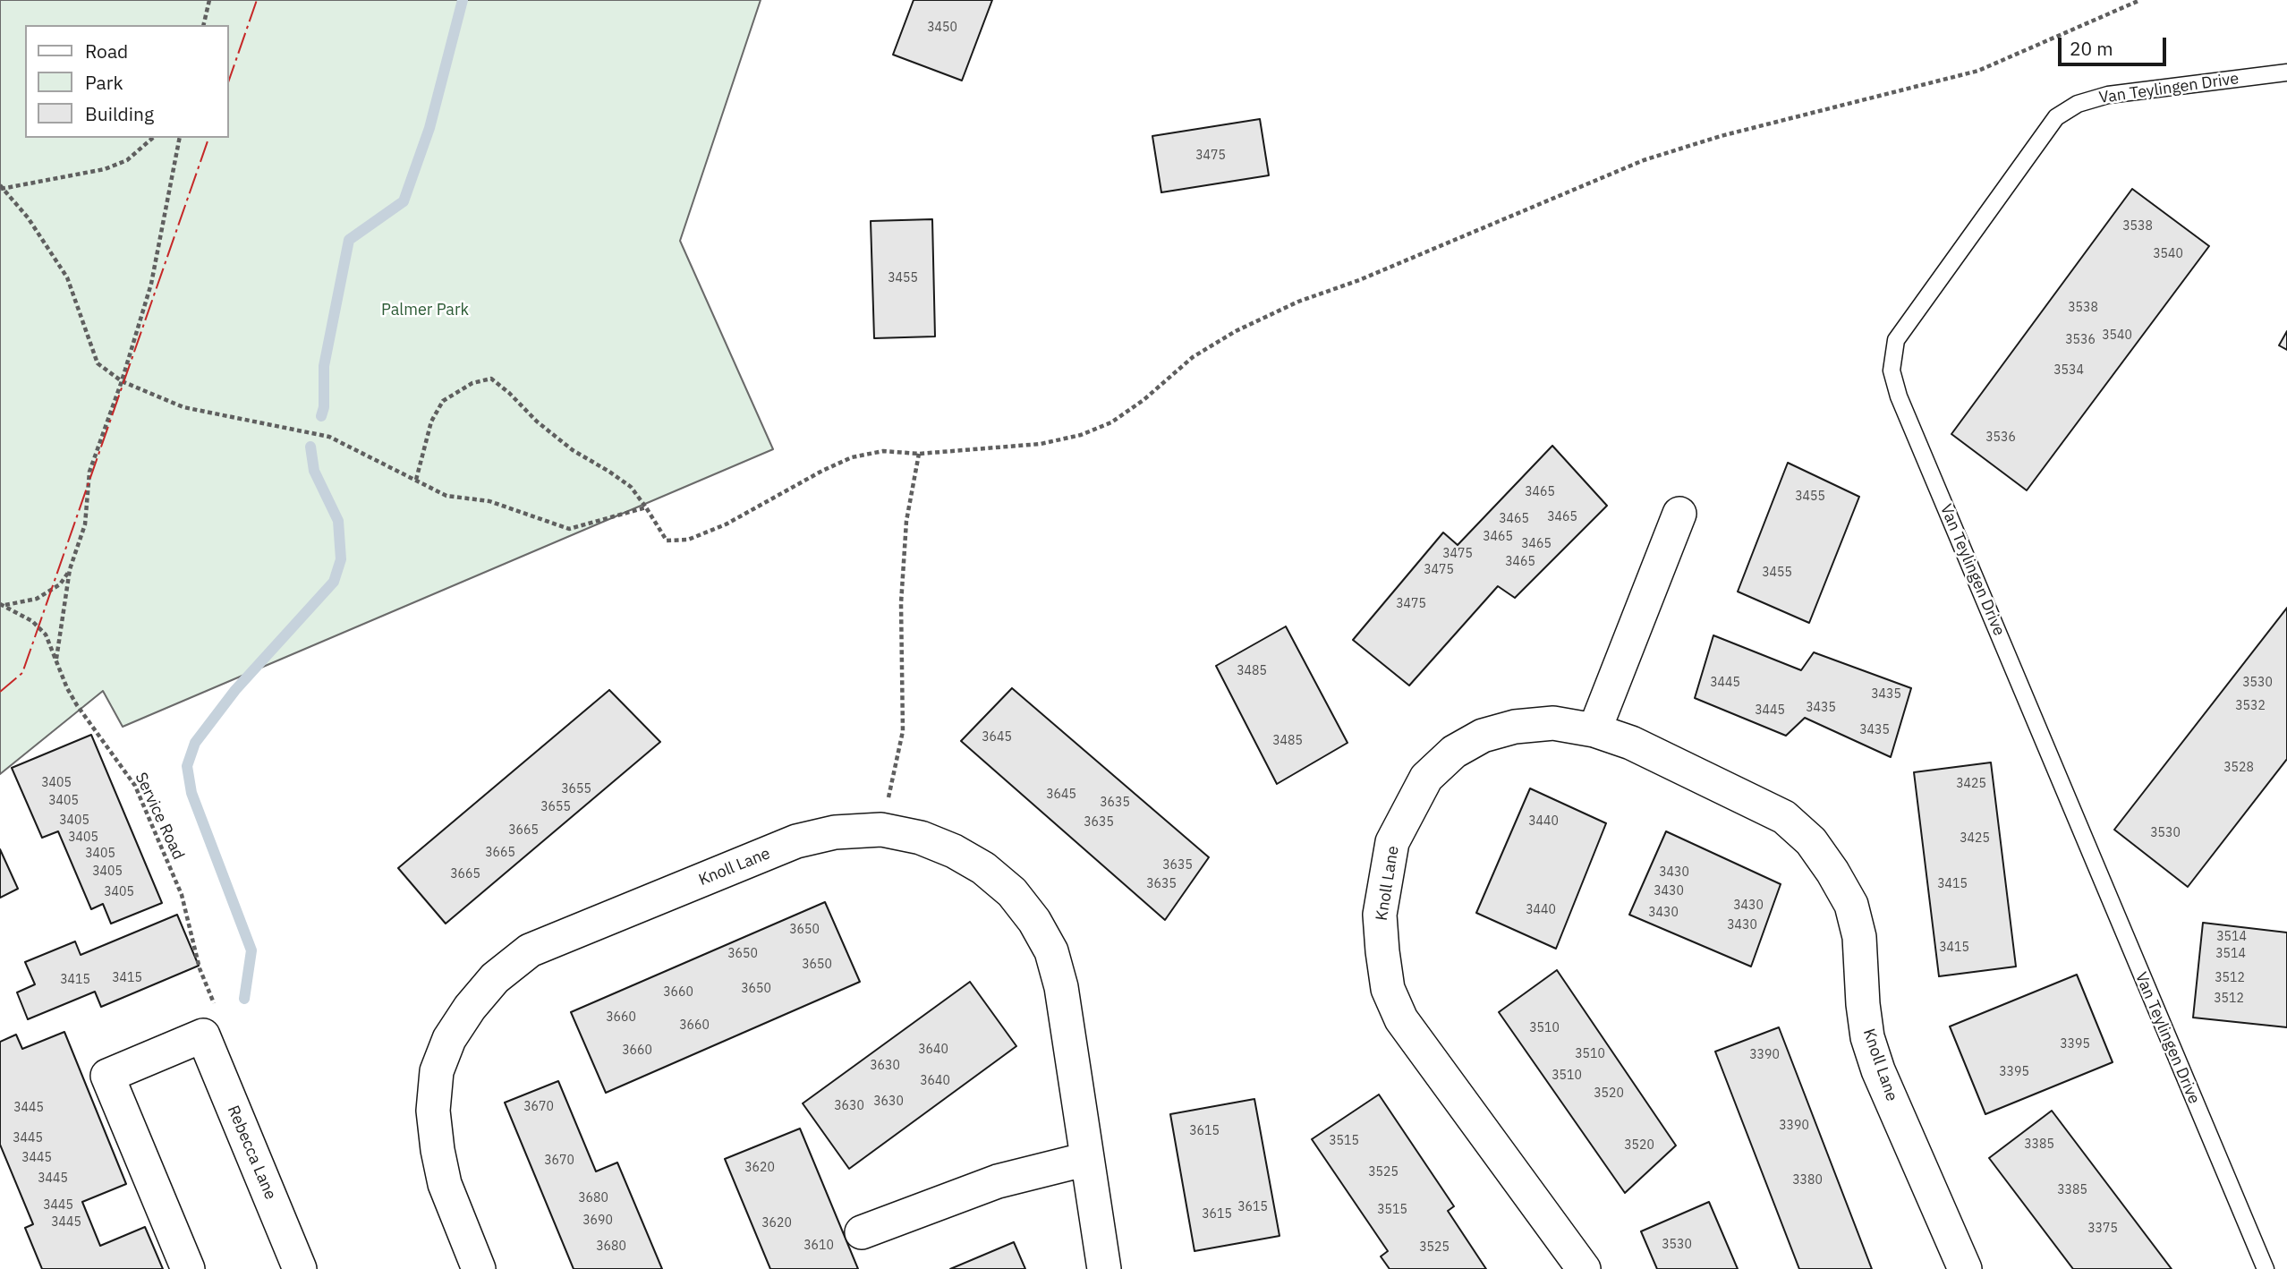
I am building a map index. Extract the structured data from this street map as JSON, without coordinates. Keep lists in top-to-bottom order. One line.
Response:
{"streets":{"street":["Knoll Lane","Rebecca Lane"],"lane":["Van Teylingen Drive"],"path":["Service Road"]},"crossings":[["Service Road","Rebecca Lane"]],"parks":["Palmer Park"],"house_numbers":["3450","3475","3538","3540","3455","3538","3540","3536","3534","3536","3465","3455","3465","3465","3465","3465","3475","3465","3475","3455","3475","3485","3445","3530","3435","3532","3435","3445","3435","3645","3485","3528","3405","3425","3655","3645","3405","3635","3655","3405","3440","3635","3665","3530","3405","3425","3665","3405","3635","3405","3430","3665","3635","3415","3430","3405","3430","3440","3430","3430","3650","3514","3415","3650","3514","3650","3415","3512","3415","3650","3660","3512","3660","3660","3510","3395","3640","3660","3510","3390","3630","3395","3510","3640","3520","3630","3630","3670","3445","3390","3615","3445","3515","3385","3520","3445","3670","3620","3525","3445","3380","3385","3680","3445","3615","3515","3615","3690","3445","3620","3375","3530","3610","3680","3525"],"legend":["Road","Park","Building"],"scale_bar":"20 m"}
